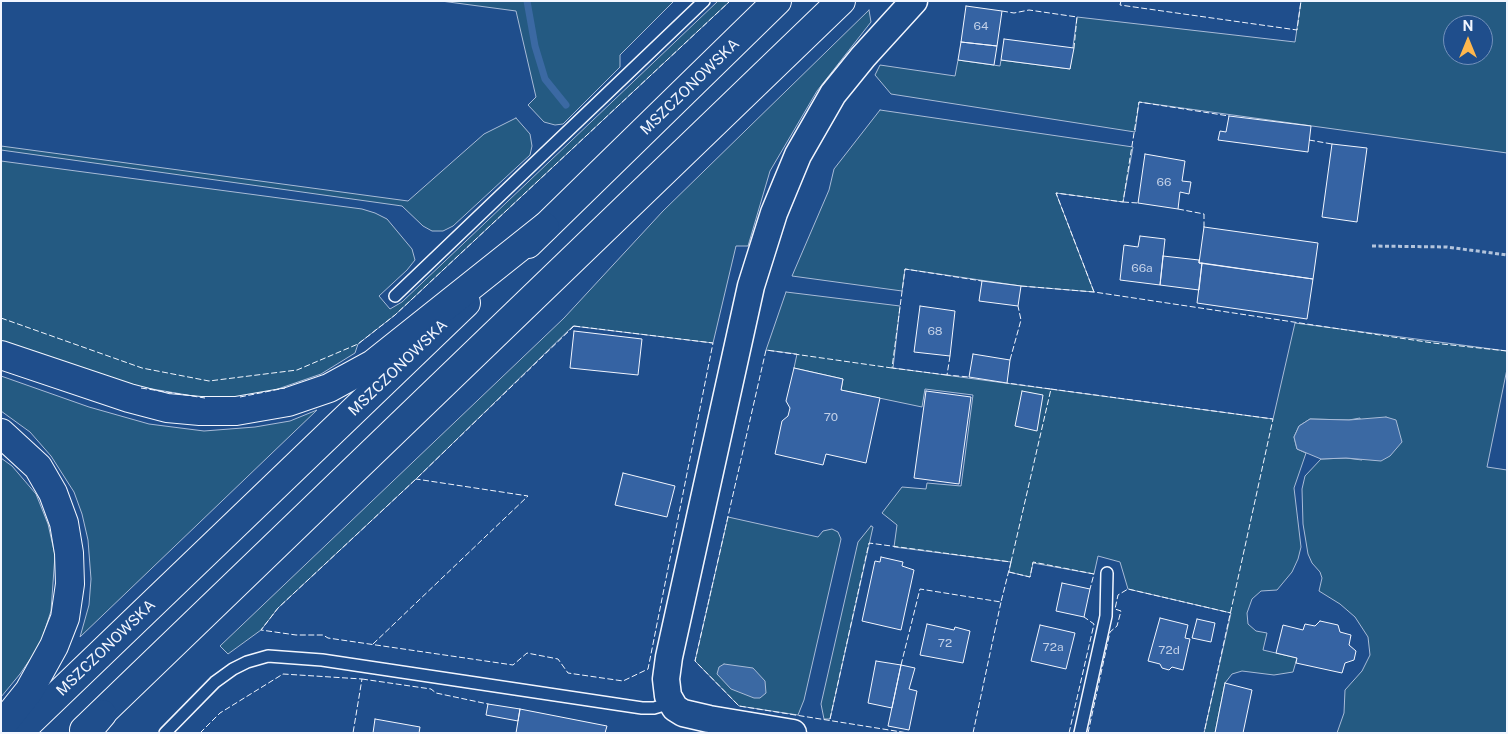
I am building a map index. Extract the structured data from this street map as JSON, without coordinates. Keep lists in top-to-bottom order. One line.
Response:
{"streets":{"main road":["MSZCZONOWSKA"]},"house_numbers":["64","66","66a","68","70","72","72a","72d"],"north":"top"}
